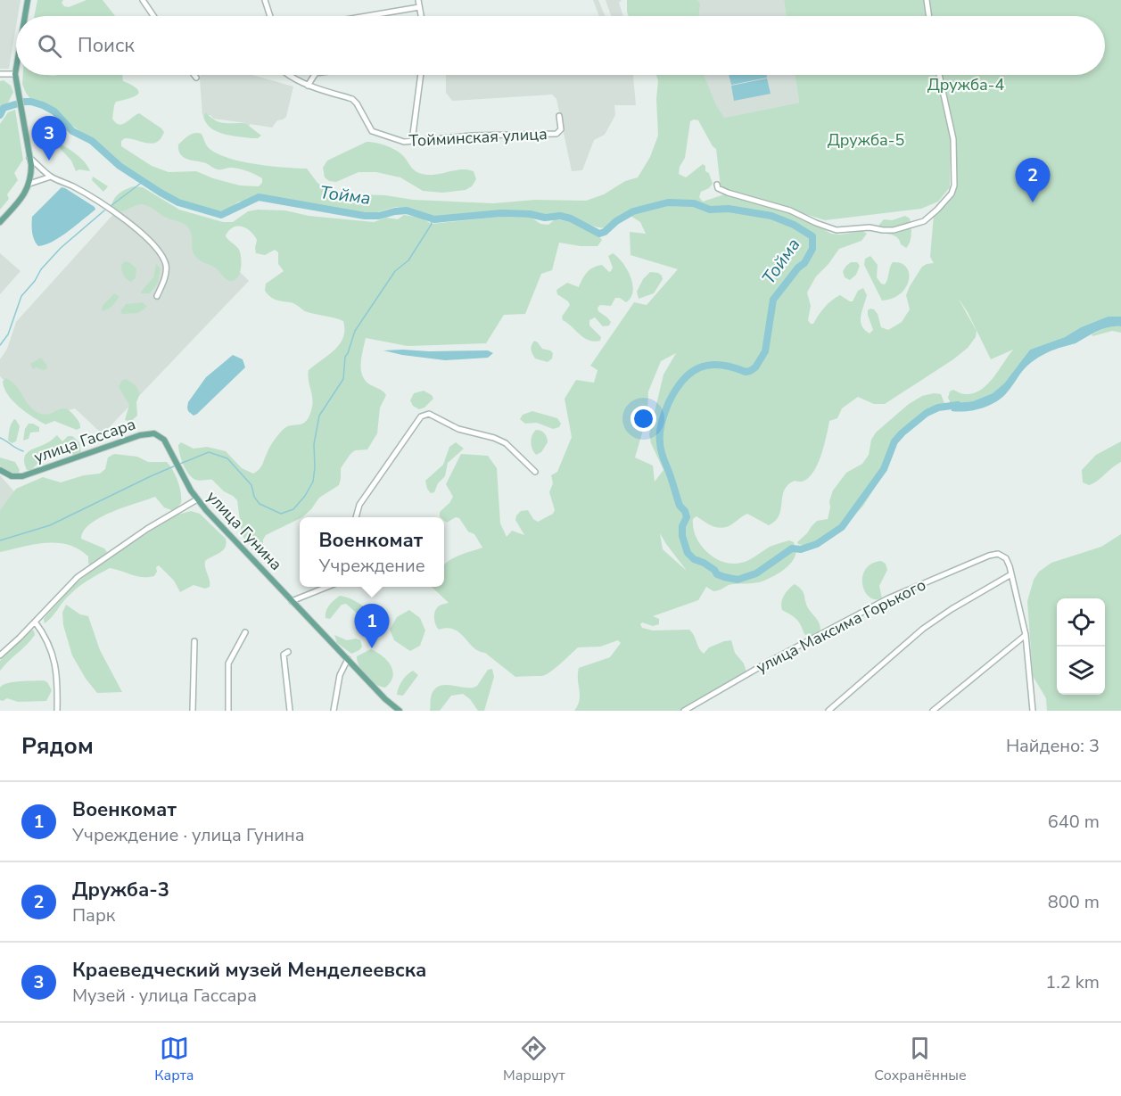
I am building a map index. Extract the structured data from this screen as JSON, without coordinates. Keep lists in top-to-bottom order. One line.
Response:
{"streets":{"main road":["улица Гассара","улица Гунина"],"street":["Тойминская улица","улица Максима Горького"]},"crossings":[["улица Гассара","улица Гунина"]],"water":["Тойма"],"parks":["Дружба-4","Дружба-5"],"page":{"search":"Поиск","pins":["3","2","1"],"popup":["Военкомат","Учреждение"],"heading":["Рядом","Найдено: 3"],"list":[{"mark":"1","name":"Военкомат","note":"Учреждение · улица Гунина","value":"640 m"},{"mark":"2","name":"Дружба-3","note":"Парк","value":"800 m"},{"mark":"3","name":"Краеведческий музей Менделеевска","note":"Музей · улица Гассара","value":"1.2 km"}],"nav":["Карта","Маршрут","Сохранённые"]}}
